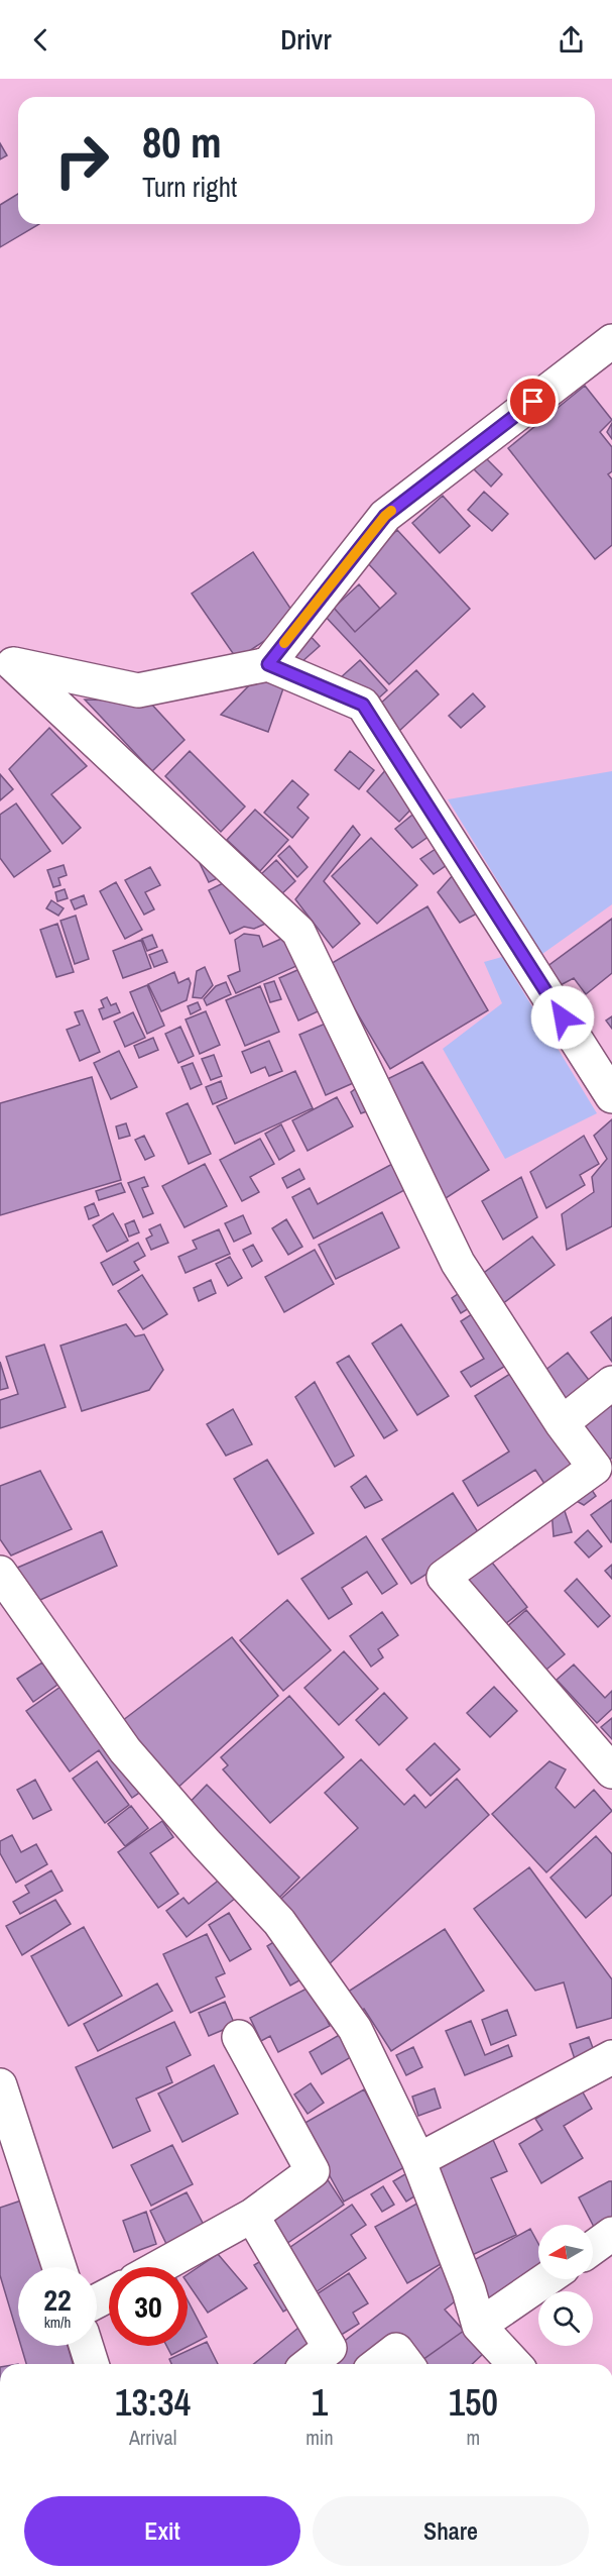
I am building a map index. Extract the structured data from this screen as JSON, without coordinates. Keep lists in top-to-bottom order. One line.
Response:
{"north":"left","page":{"header":"Drivr","turn":["80 m","Turn right"],"speed":"22 km/h","limit":"30","eta":["13:34","Arrival","1","min","150","m"],"buttons":["Exit","Share"]}}
